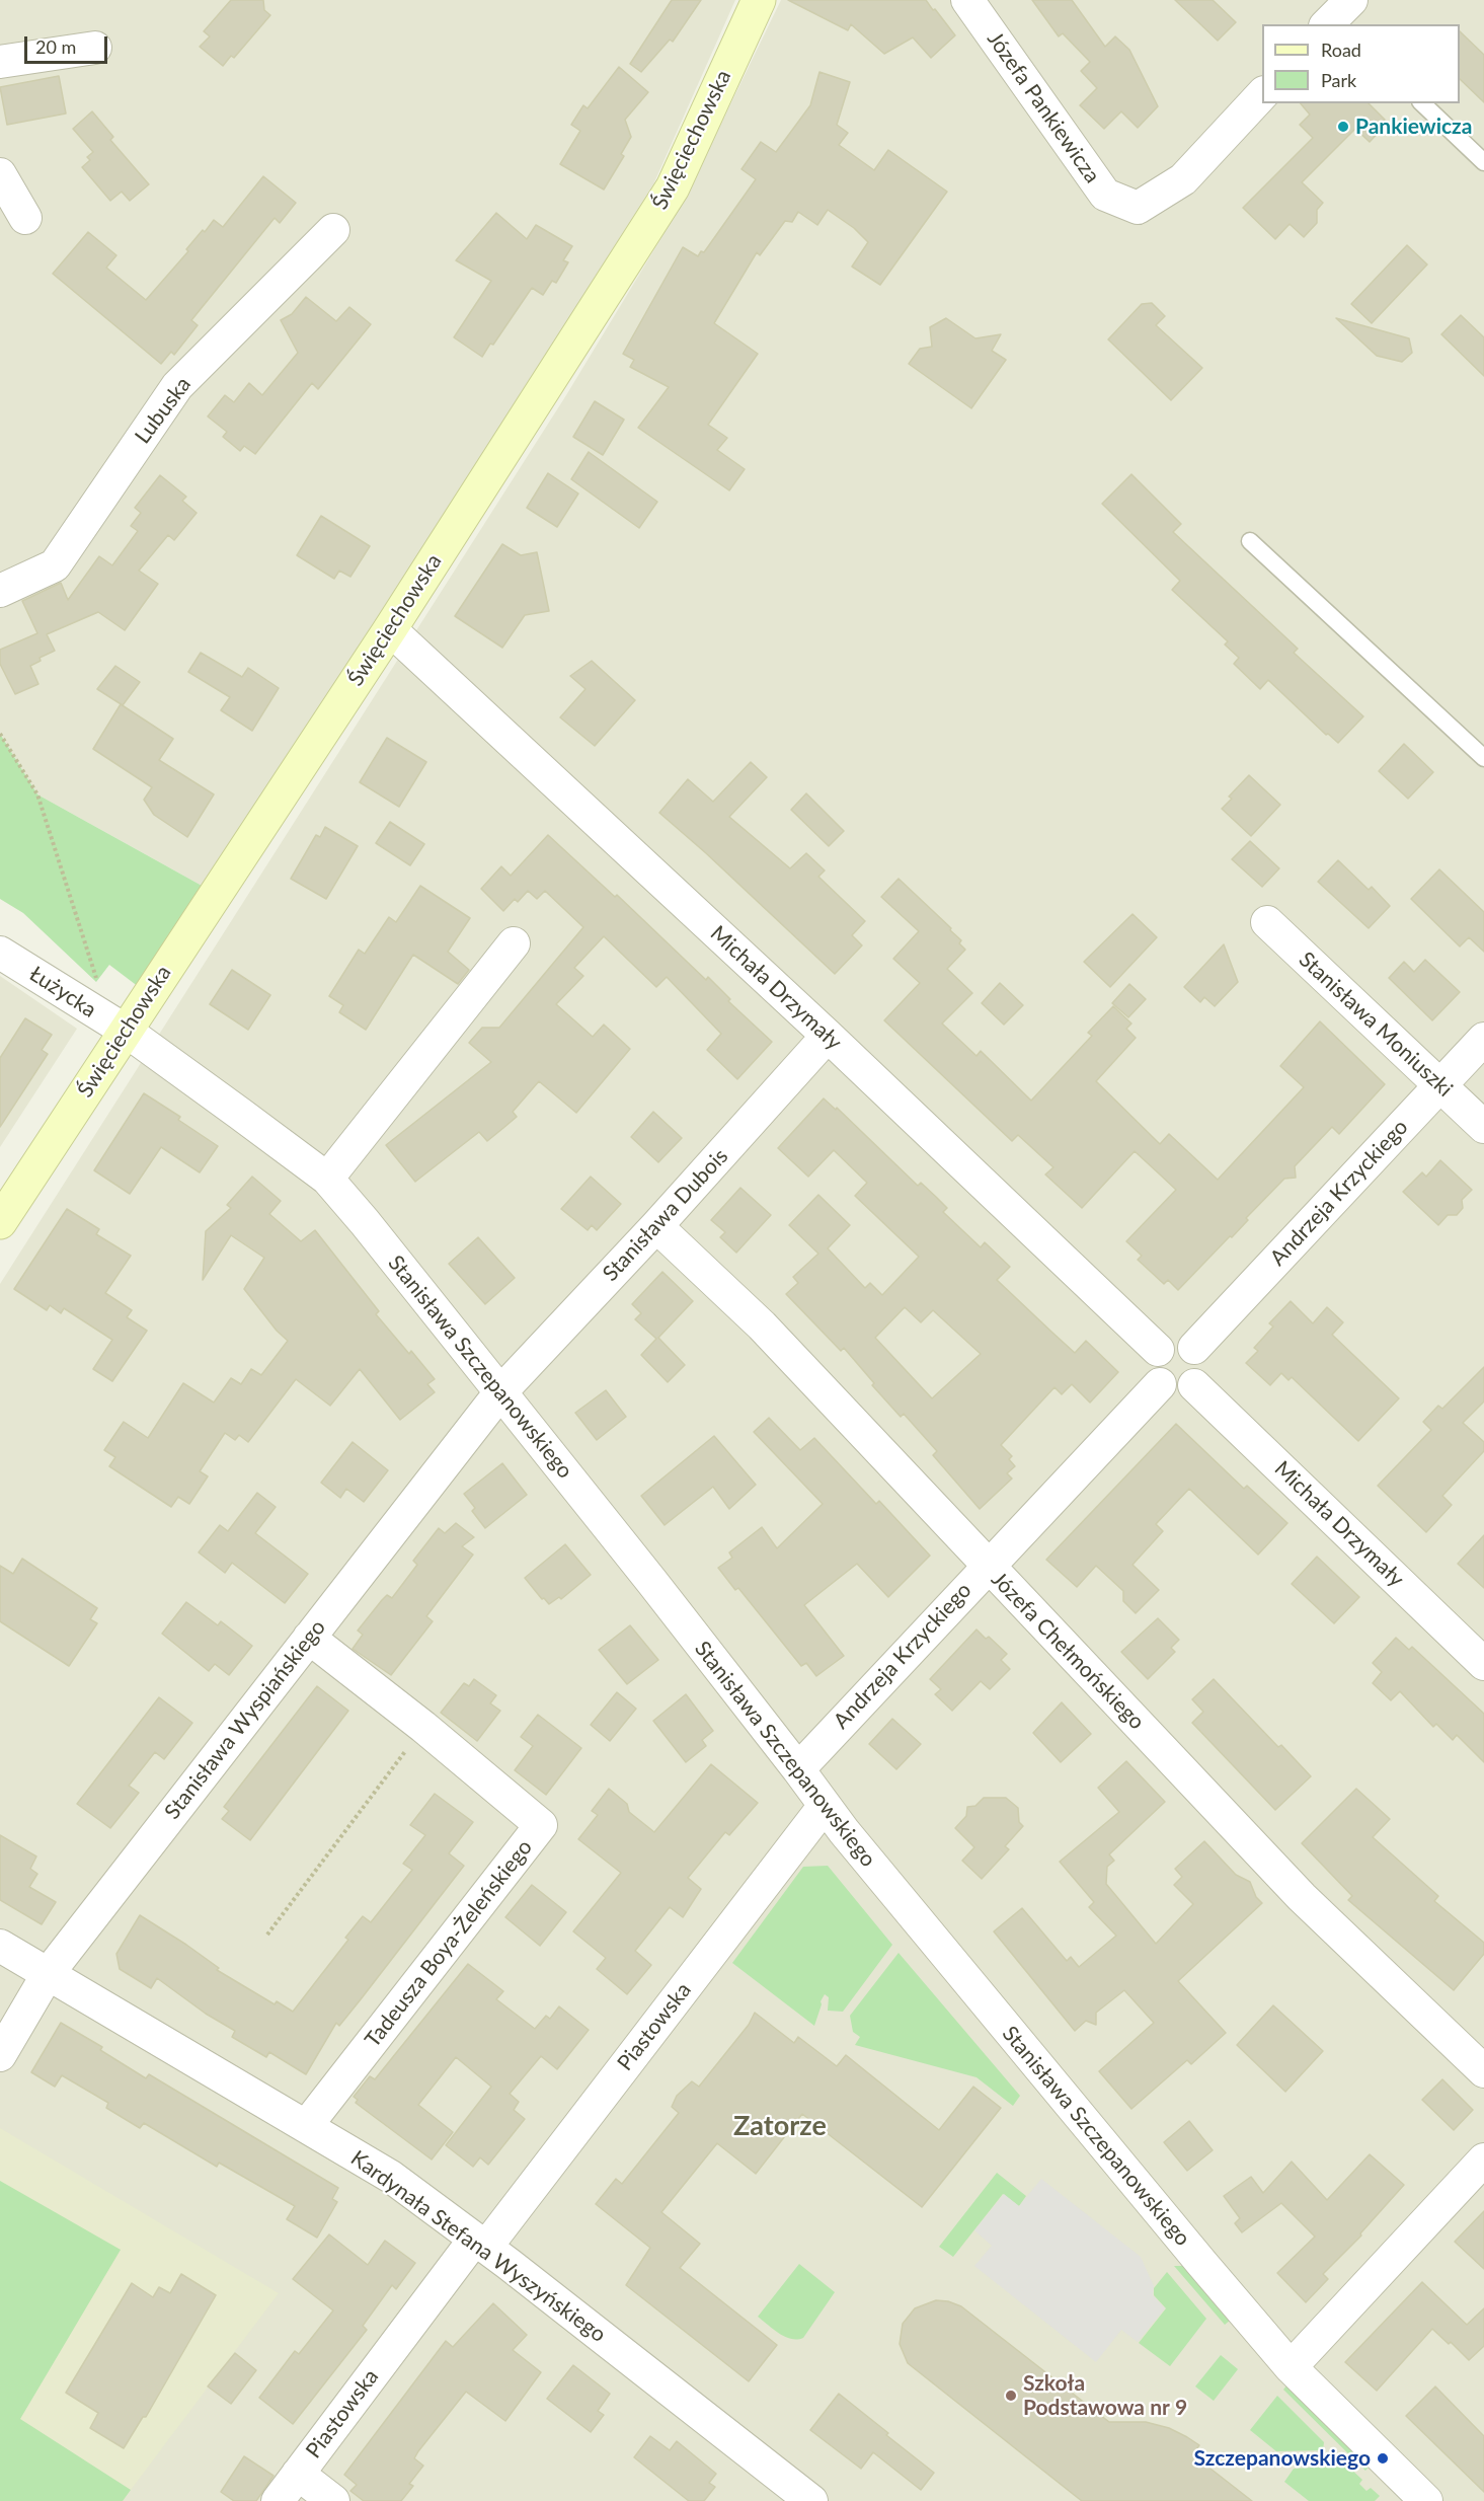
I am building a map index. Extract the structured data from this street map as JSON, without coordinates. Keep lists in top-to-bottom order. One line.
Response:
{"streets":{"street":["Józefa Pankiewicza","Święciechowska","Lubuska","Michała Drzymały","Łużycka","Stanisława Moniuszki","Andrzeja Krzyckiego","Stanisława Dubois","Stanisława Szczepanowskiego","Józefa Chełmońskiego","Stanisława Wyspiańskiego","Tadeusza Boya-Żeleńskiego","Piastowska","Kardynała Stefana Wyszyńskiego"]},"crossings":[["Święciechowska","Michała Drzymały"],["Święciechowska","Łużycka"],["Święciechowska","Stanisława Szczepanowskiego"],["Michała Drzymały","Andrzeja Krzyckiego"],["Michała Drzymały","Stanisława Dubois"],["Łużycka","Stanisława Szczepanowskiego"],["Stanisława Moniuszki","Andrzeja Krzyckiego"],["Andrzeja Krzyckiego","Stanisława Szczepanowskiego"],["Andrzeja Krzyckiego","Józefa Chełmońskiego"],["Stanisława Dubois","Stanisława Szczepanowskiego"],["Stanisława Dubois","Józefa Chełmońskiego"],["Stanisława Dubois","Stanisława Wyspiańskiego"],["Stanisława Szczepanowskiego","Stanisława Wyspiańskiego"],["Stanisława Szczepanowskiego","Piastowska"],["Stanisława Wyspiańskiego","Tadeusza Boya-Żeleńskiego"],["Stanisława Wyspiańskiego","Kardynała Stefana Wyszyńskiego"],["Tadeusza Boya-Żeleńskiego","Kardynała Stefana Wyszyńskiego"],["Piastowska","Kardynała Stefana Wyszyńskiego"]],"districts":["Zatorze"],"places":["Pankiewicza","Szkoła Podstawowa nr 9","Szczepanowskiego"],"legend":["Road","Park"],"scale_bar":"20 m"}
